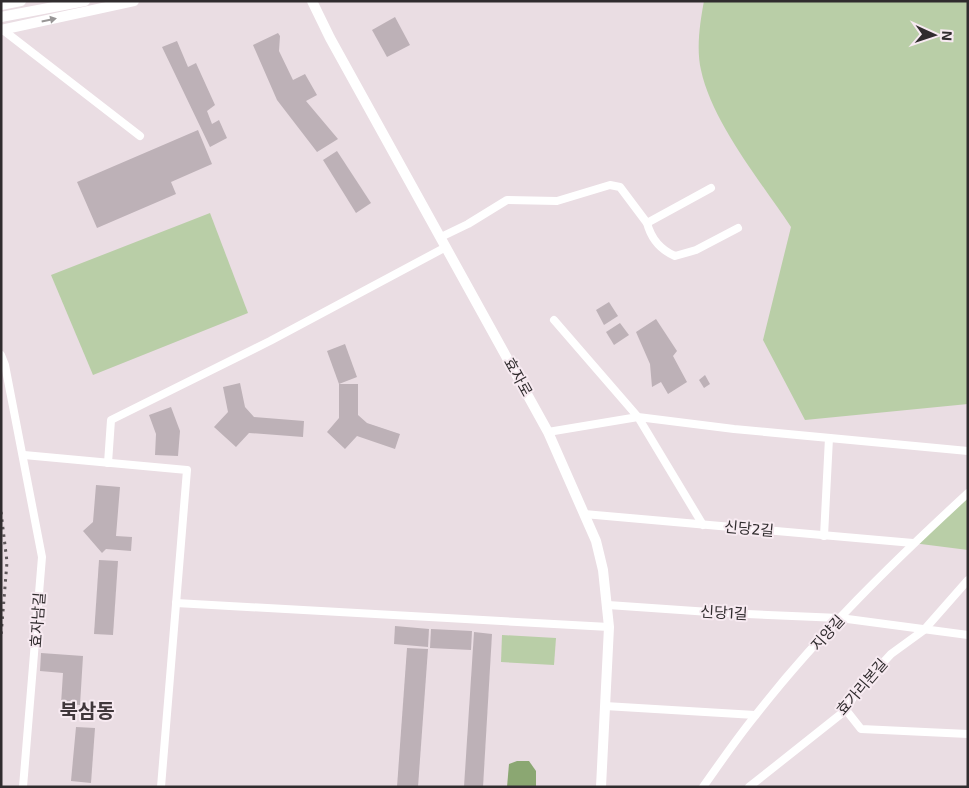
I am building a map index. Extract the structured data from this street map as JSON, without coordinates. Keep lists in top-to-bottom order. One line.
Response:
{"streets":{"street":["효자로","신당2길","신당1길","효자남길","지양길","효가리본길"]},"crossings":[["효자로","신당2길"],["효자로","신당1길"],["신당2길","지양길"],["신당1길","지양길"],["신당1길","효가리본길"]],"districts":["북삼동"],"north":"right"}
